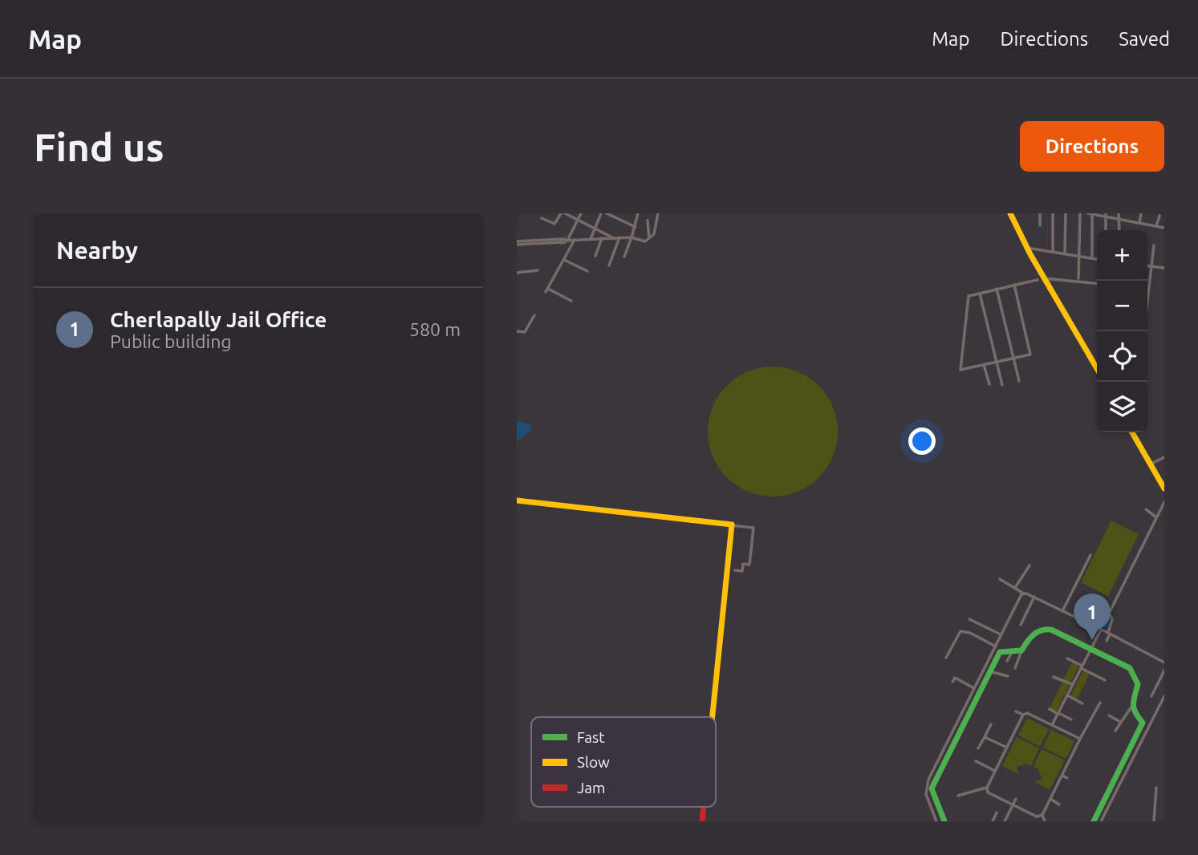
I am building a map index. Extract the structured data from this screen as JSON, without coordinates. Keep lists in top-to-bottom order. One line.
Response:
{"legend":["Fast","Slow","Jam"],"page":{"header":"Map","nav":["Map","Directions","Saved"],"buttons":"Directions","title":"Find us","heading":"Nearby","map_buttons":["+","−"],"list":[{"mark":"1","name":"Cherlapally Jail Office","note":"Public building","value":"580 m"}],"pins":"1"}}
